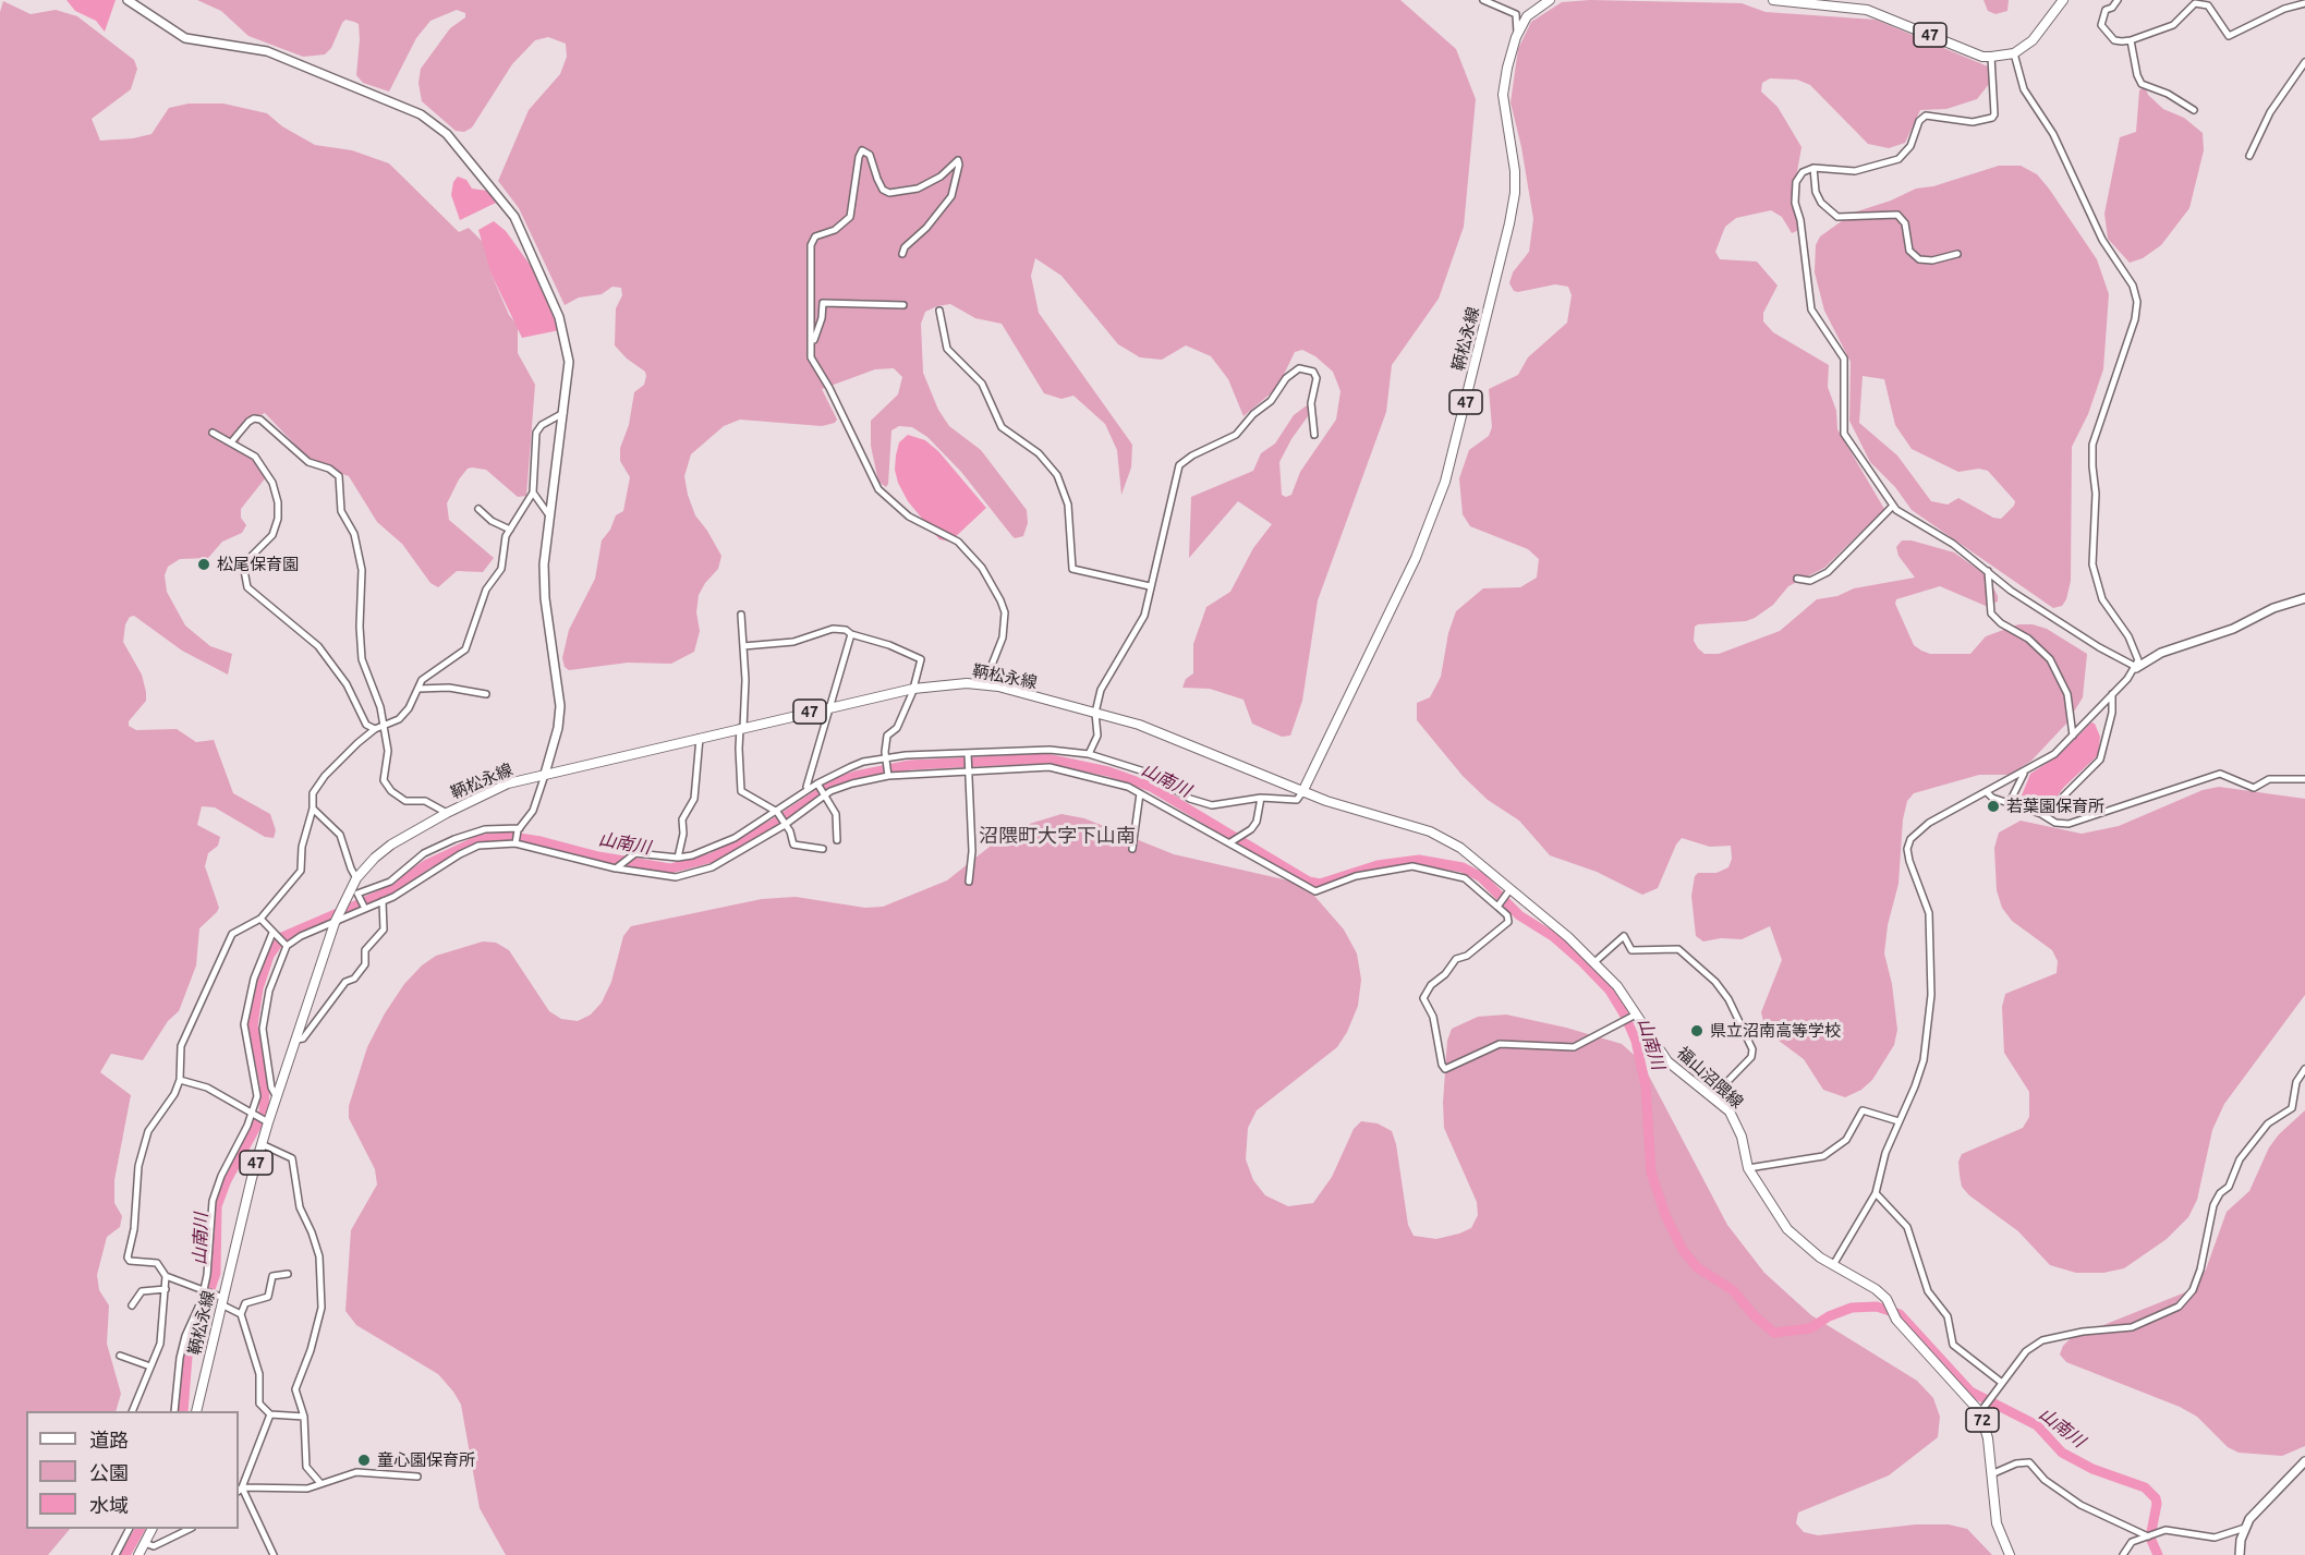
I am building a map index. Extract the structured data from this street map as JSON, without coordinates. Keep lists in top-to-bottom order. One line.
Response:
{"streets":{"main road":["47","鞆松永線","福山沼隈線","72"]},"crossings":[["鞆松永線","福山沼隈線"]],"districts":["沼隈町大字下山南"],"water":["山南川"],"places":["松尾保育園","若葉園保育所","県立沼南高等学校","童心園保育所"],"legend":["道路","公園","水域"]}
